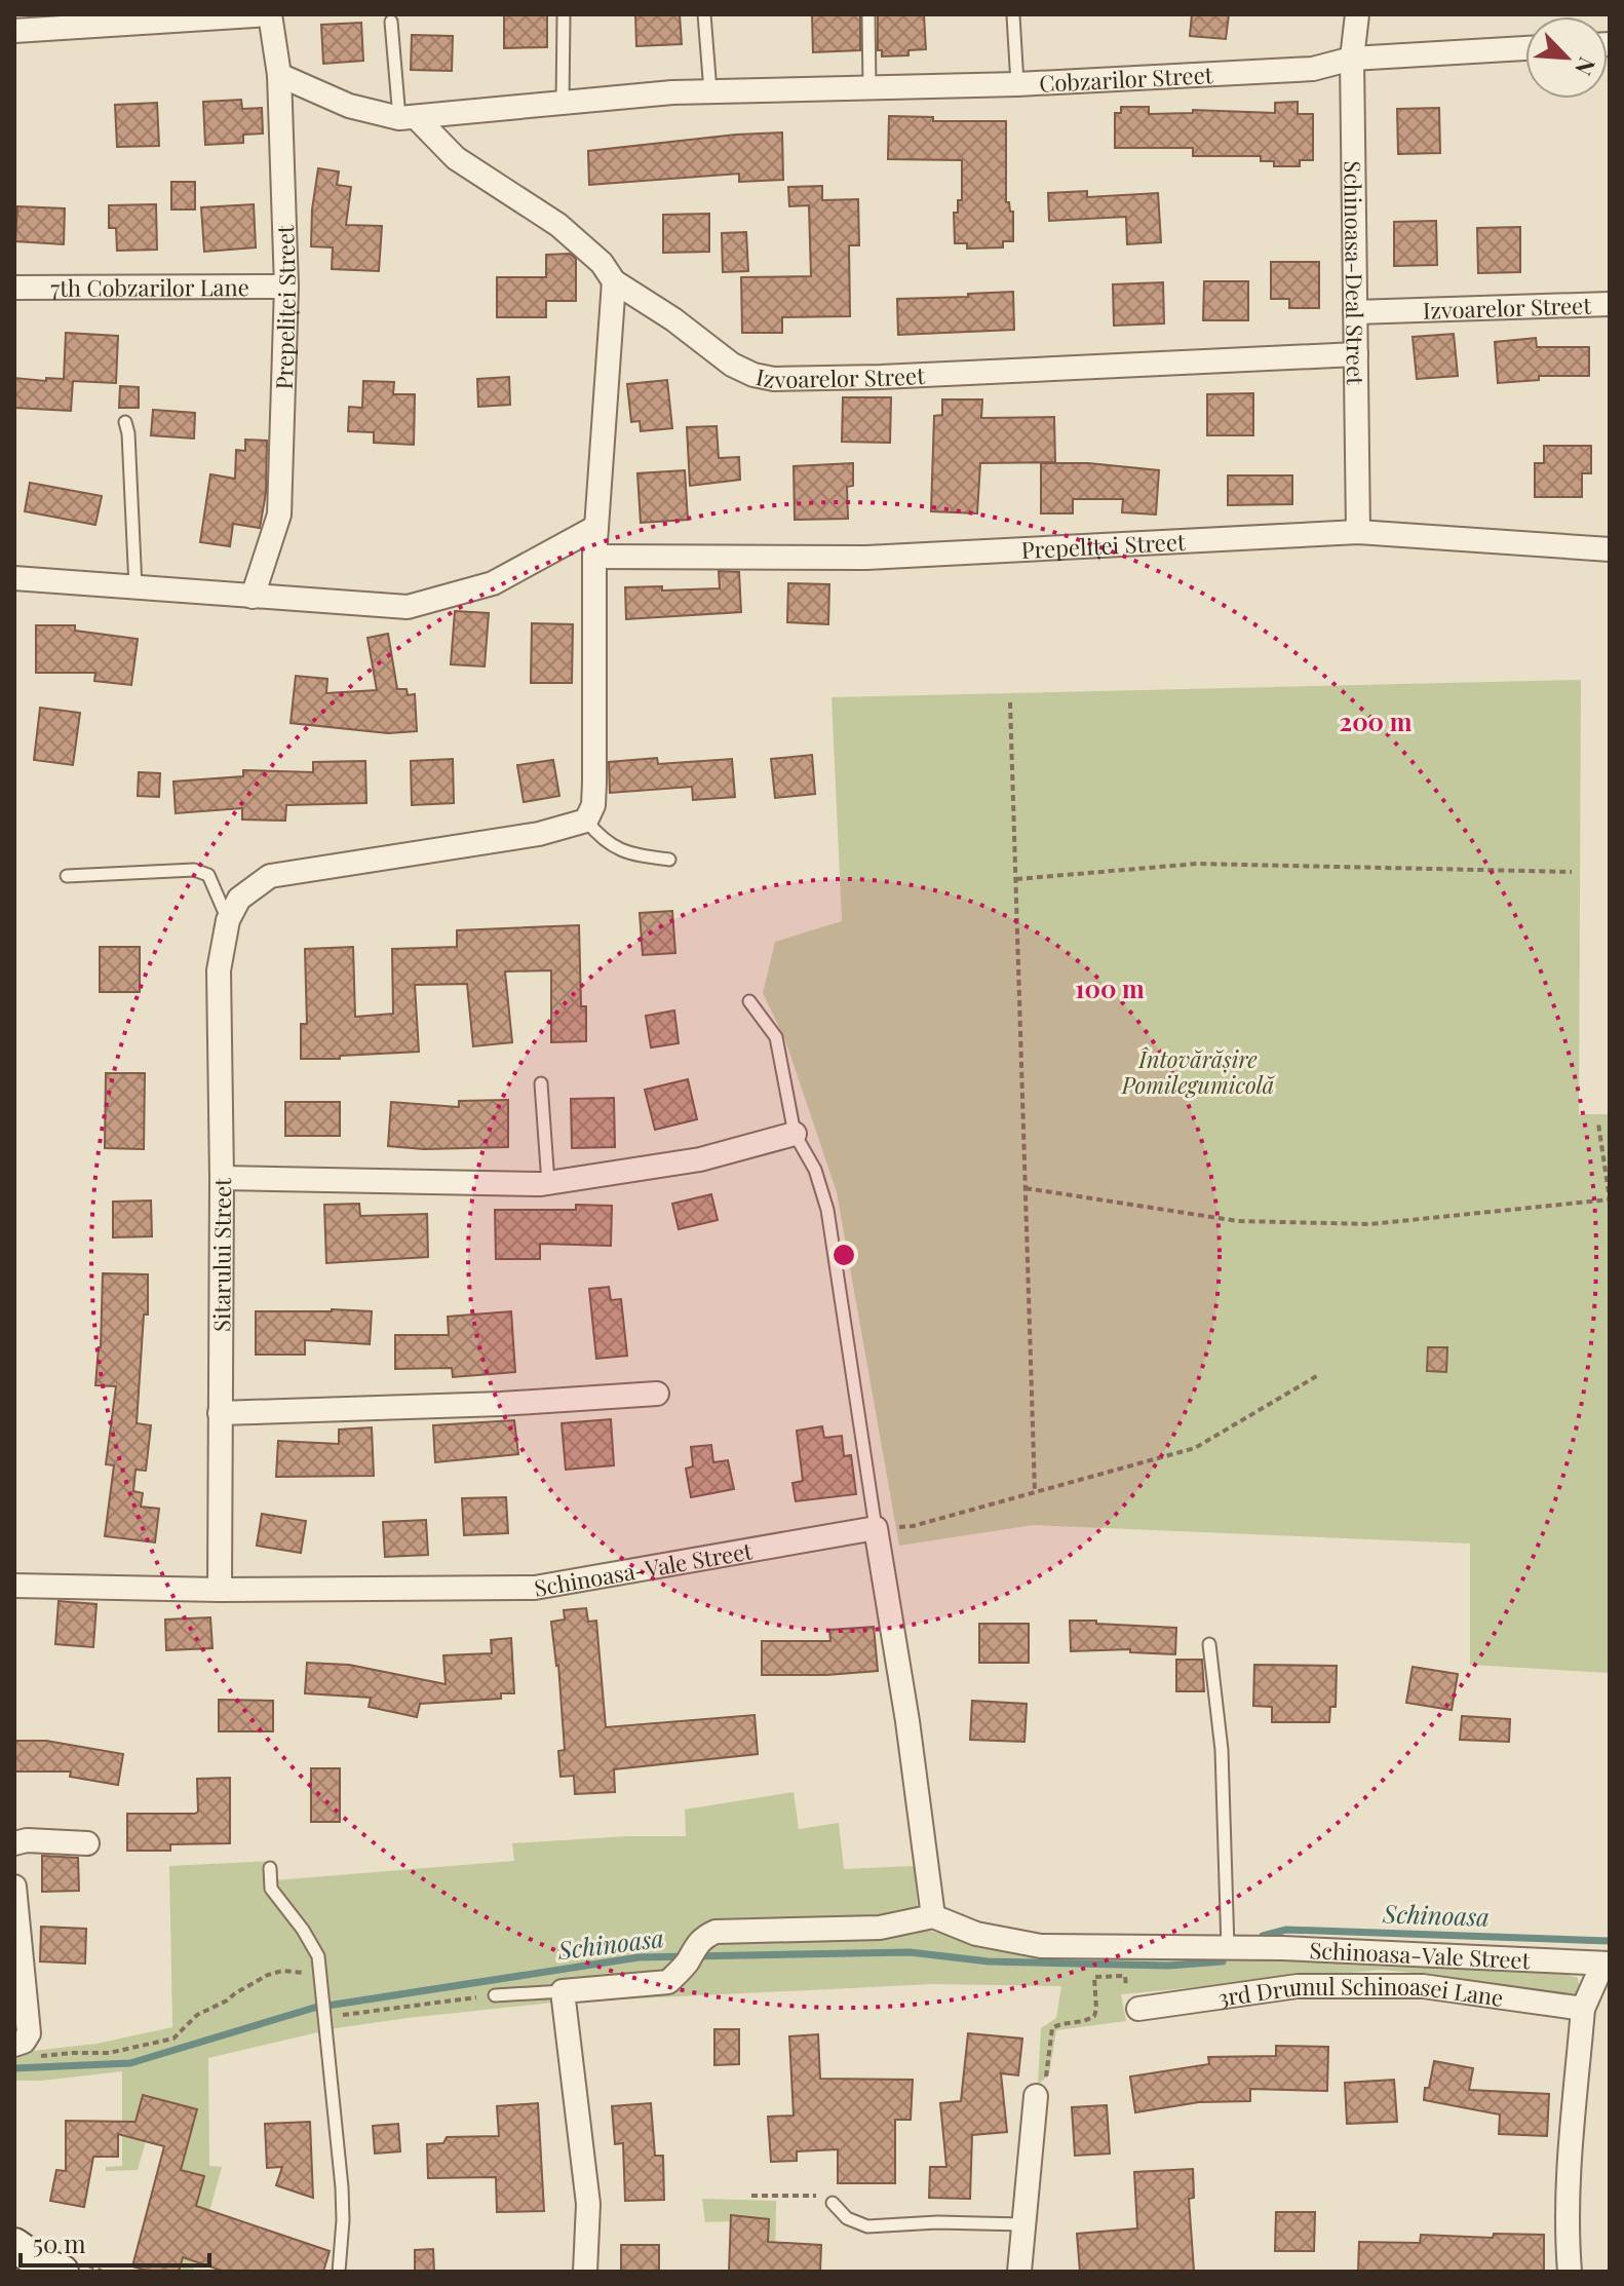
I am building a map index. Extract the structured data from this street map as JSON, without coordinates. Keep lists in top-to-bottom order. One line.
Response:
{"streets":{"street":["Cobzarilor Street","Schinoasa-Deal Street","7th Cobzarilor Lane","Prepeliței Street","Izvoarelor Street","Sitarului Street","Schinoasa-Vale Street","3rd Drumul Schinoasei Lane"]},"crossings":[["Cobzarilor Street","Schinoasa-Deal Street"],["Cobzarilor Street","Prepeliței Street"],["Cobzarilor Street","Izvoarelor Street"],["Schinoasa-Deal Street","Prepeliței Street"],["Schinoasa-Deal Street","Izvoarelor Street"],["7th Cobzarilor Lane","Prepeliței Street"],["Sitarului Street","Schinoasa-Vale Street"]],"water":["Schinoasa"],"parks":["Întovărășire Pomilegumicolă"],"scale_bar":"50 m","north":"bottom right","rings":["200 m","100 m"]}
